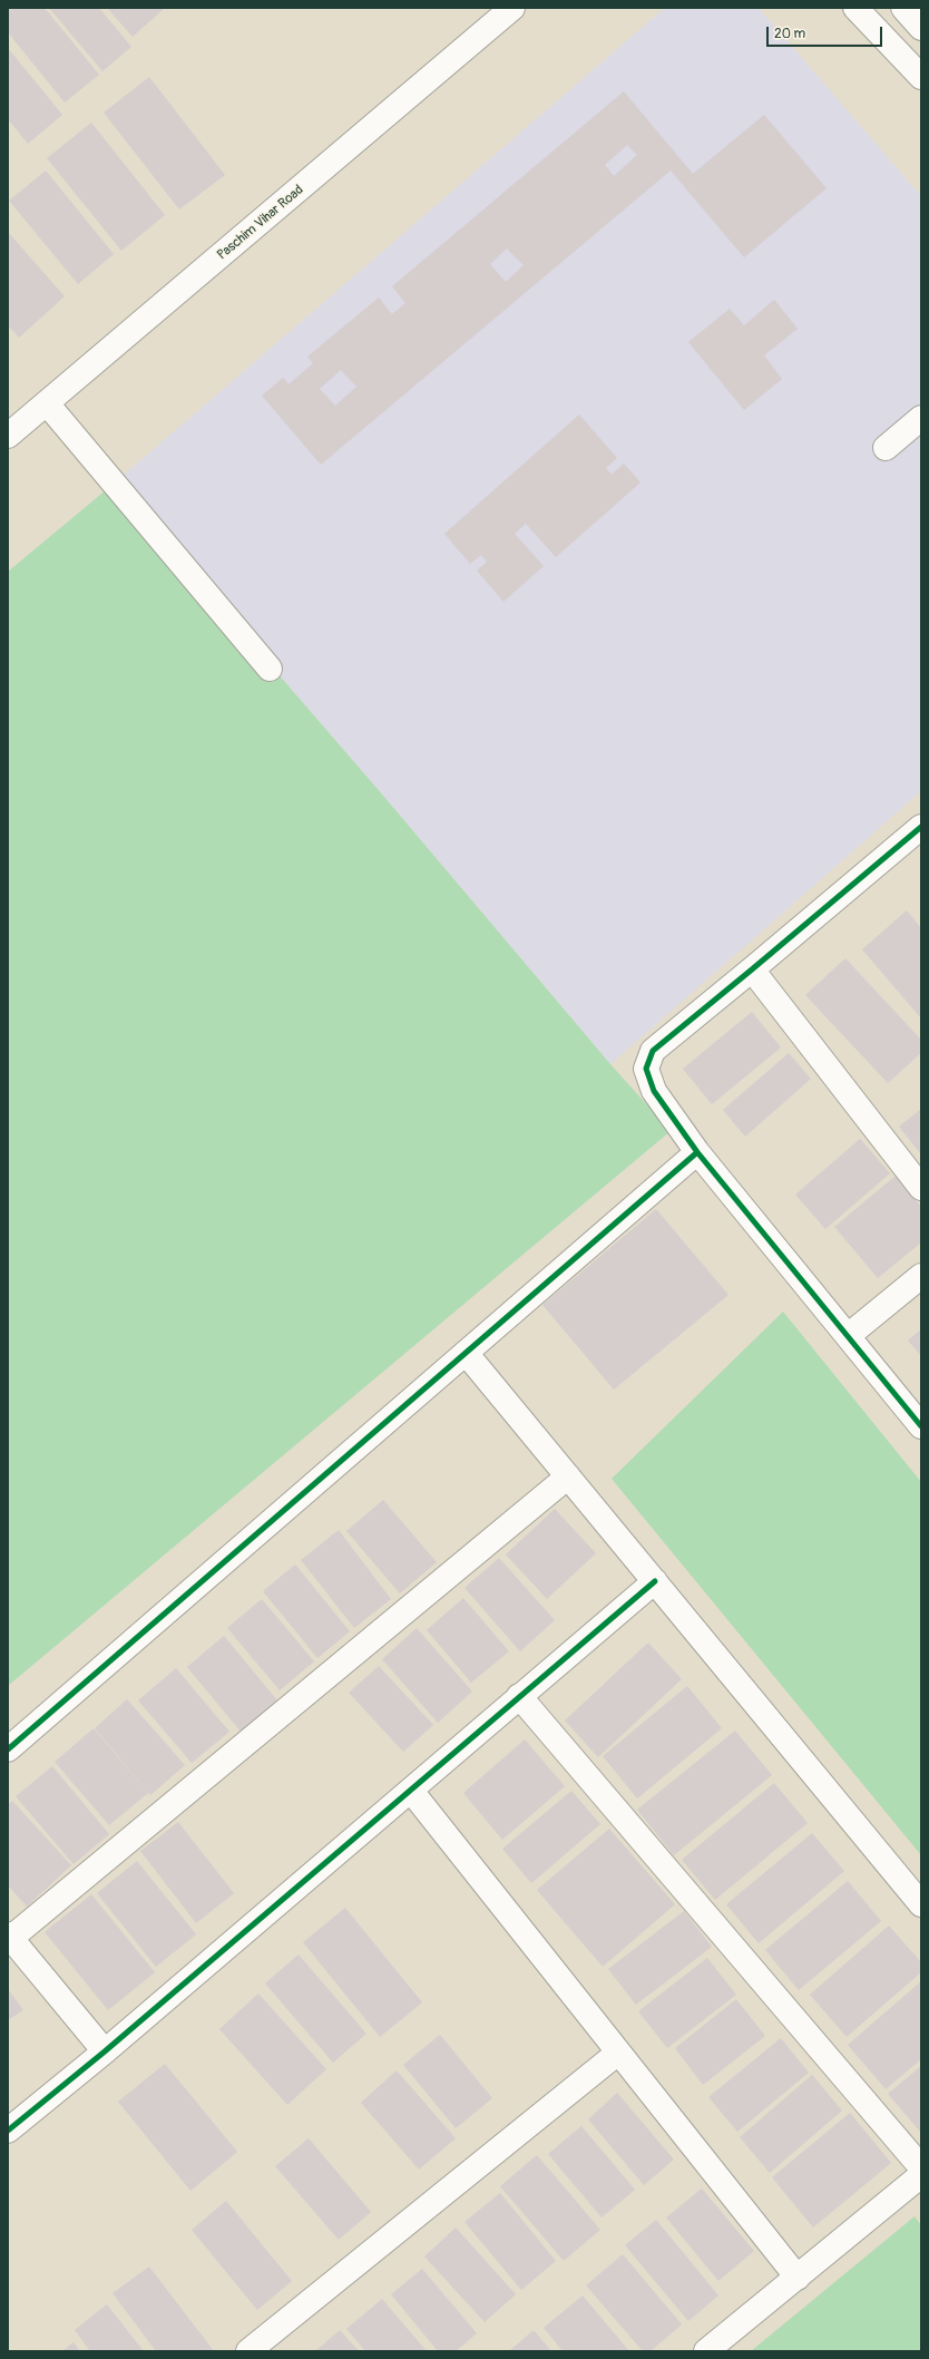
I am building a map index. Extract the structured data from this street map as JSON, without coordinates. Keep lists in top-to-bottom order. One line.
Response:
{"streets":{"street":["Paschim Vihar Road"]},"scale_bar":"20 m"}
